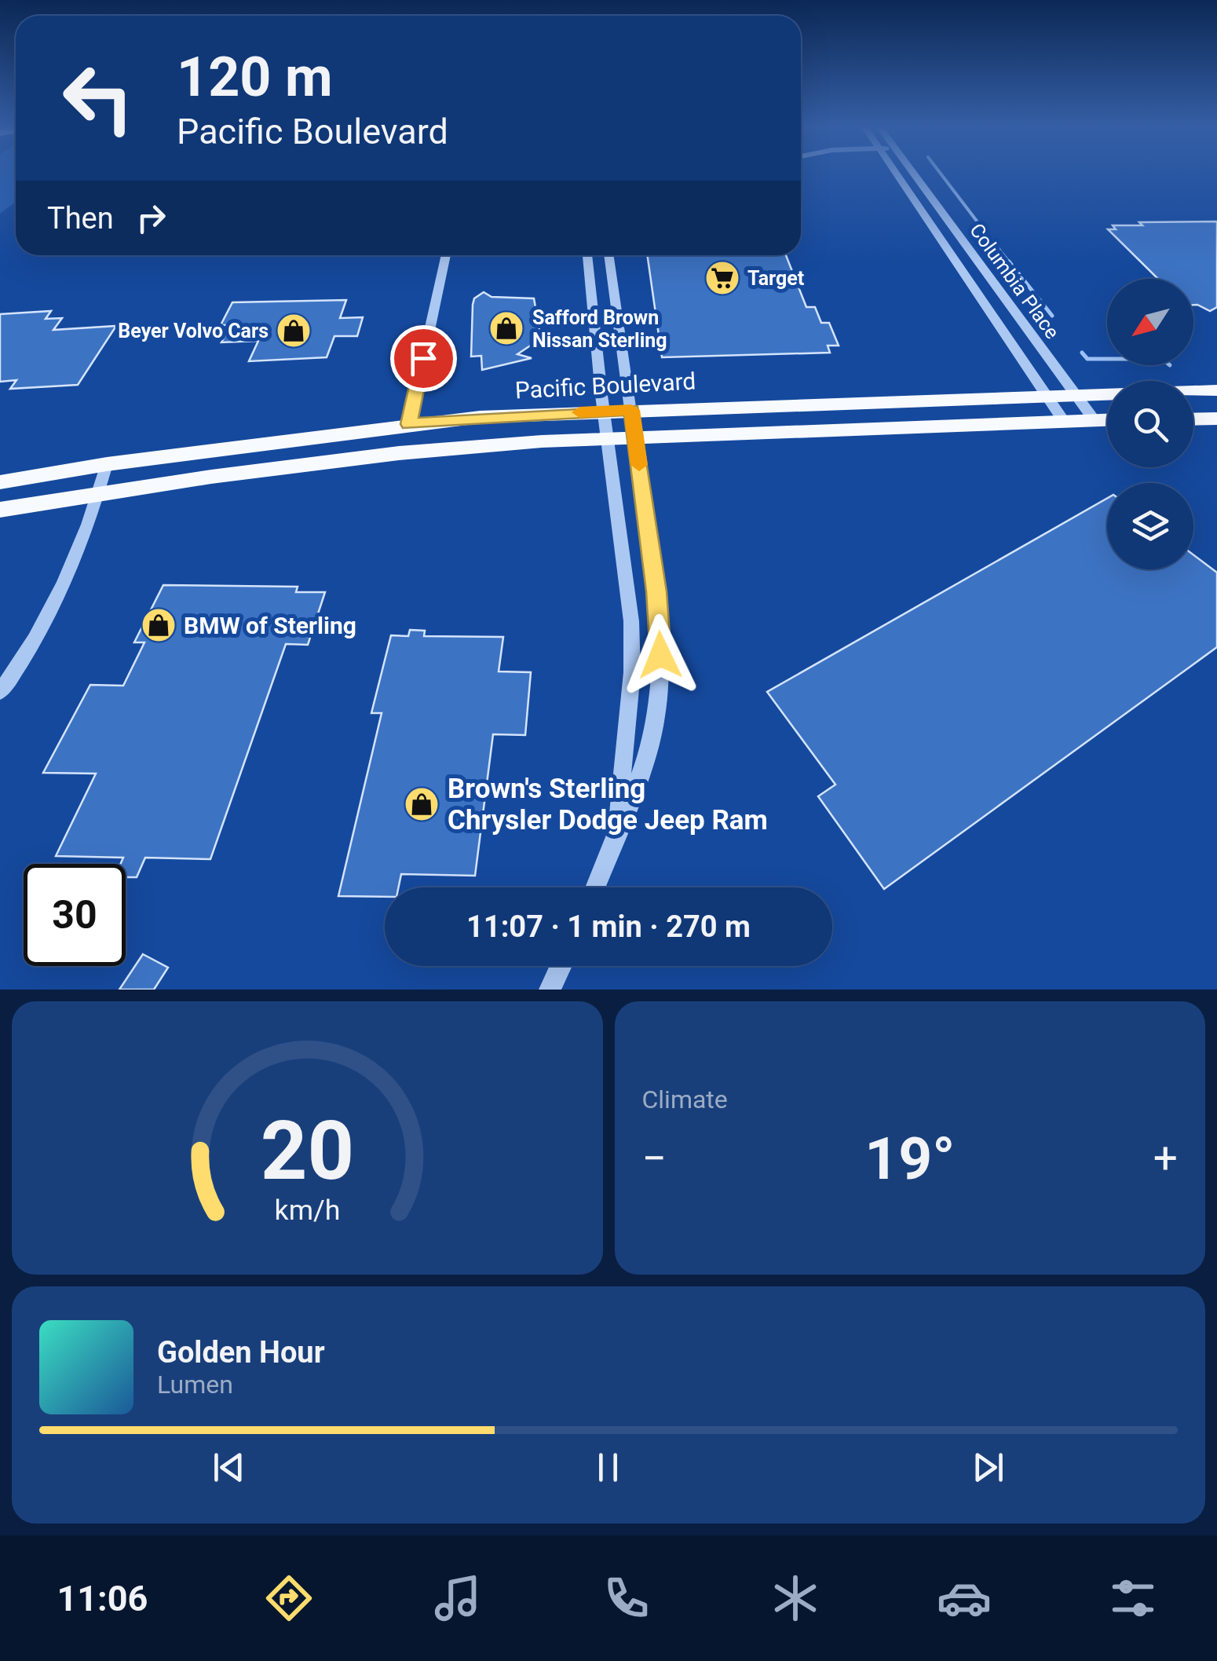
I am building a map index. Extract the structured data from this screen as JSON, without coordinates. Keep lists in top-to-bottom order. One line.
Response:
{"streets":{"main road":["Pacific Boulevard"],"street":["Columbia Place"]},"crossings":[["Columbia Place","Pacific Boulevard"]],"places":{"supermarket":["Target"],"shop":["Safford Brown Nissan Sterling","Beyer Volvo Cars","BMW of Sterling","Brown's Sterling Chrysler Dodge Jeep Ram"]},"north":"bottom left","page":{"turn":["120 m","Pacific Boulevard"],"then":"Then","limit":"30","trip":"11:07 · 1 min · 270 m","tile":"Climate","heat":["−","19°","+"],"song":["Golden Hour","Lumen"],"tabs":"11:06","gauge":["20","km/h"]}}
